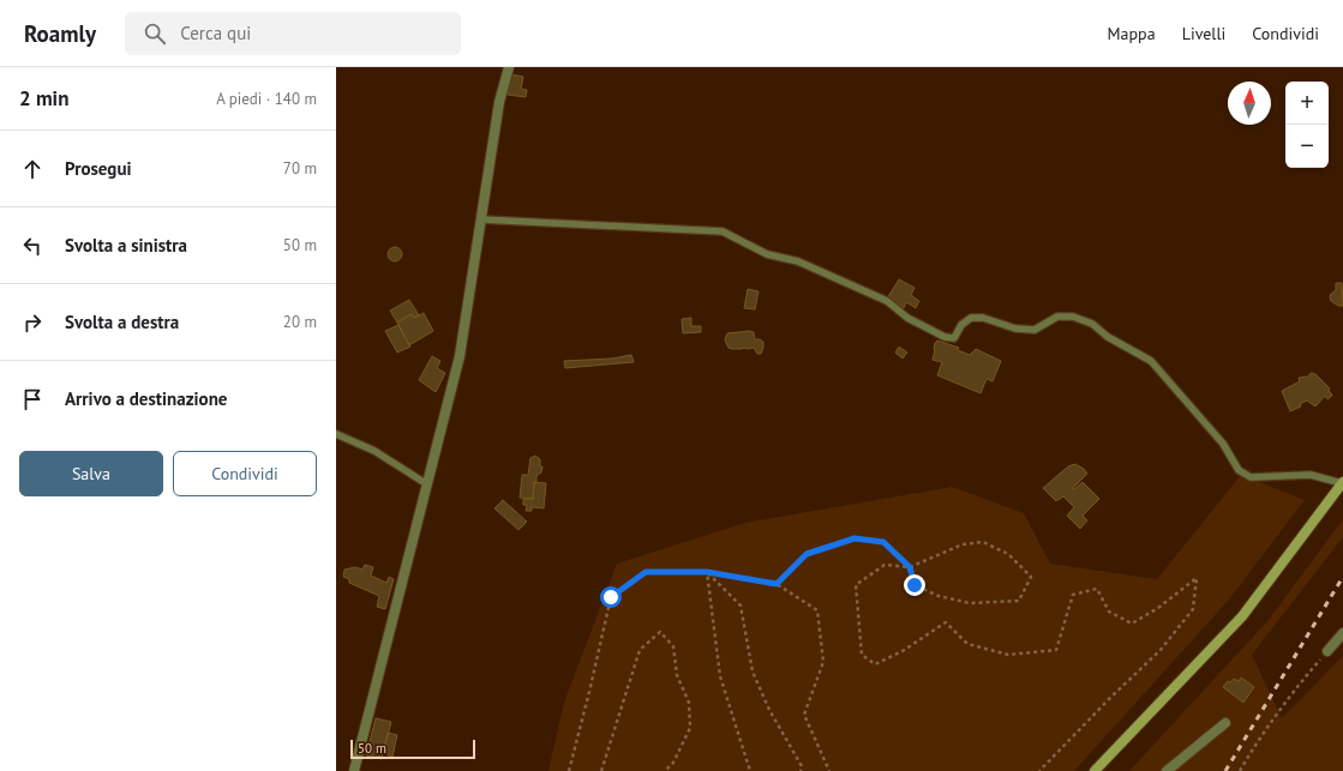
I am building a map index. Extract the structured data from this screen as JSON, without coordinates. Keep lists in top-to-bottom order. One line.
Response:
{"scale_bar":"50 m","north":"top","page":{"header":"Roamly","search":"Cerca qui","nav":["Mappa","Livelli","Condividi"],"heading":["2 min","A piedi · 140 m"],"map_buttons":["+","−"],"list":[["Prosegui","70 m"],["Svolta a sinistra","50 m"],["Svolta a destra","20 m"],"Arrivo a destinazione"],"buttons":["Salva","Condividi"],"scale":"50 m"}}
